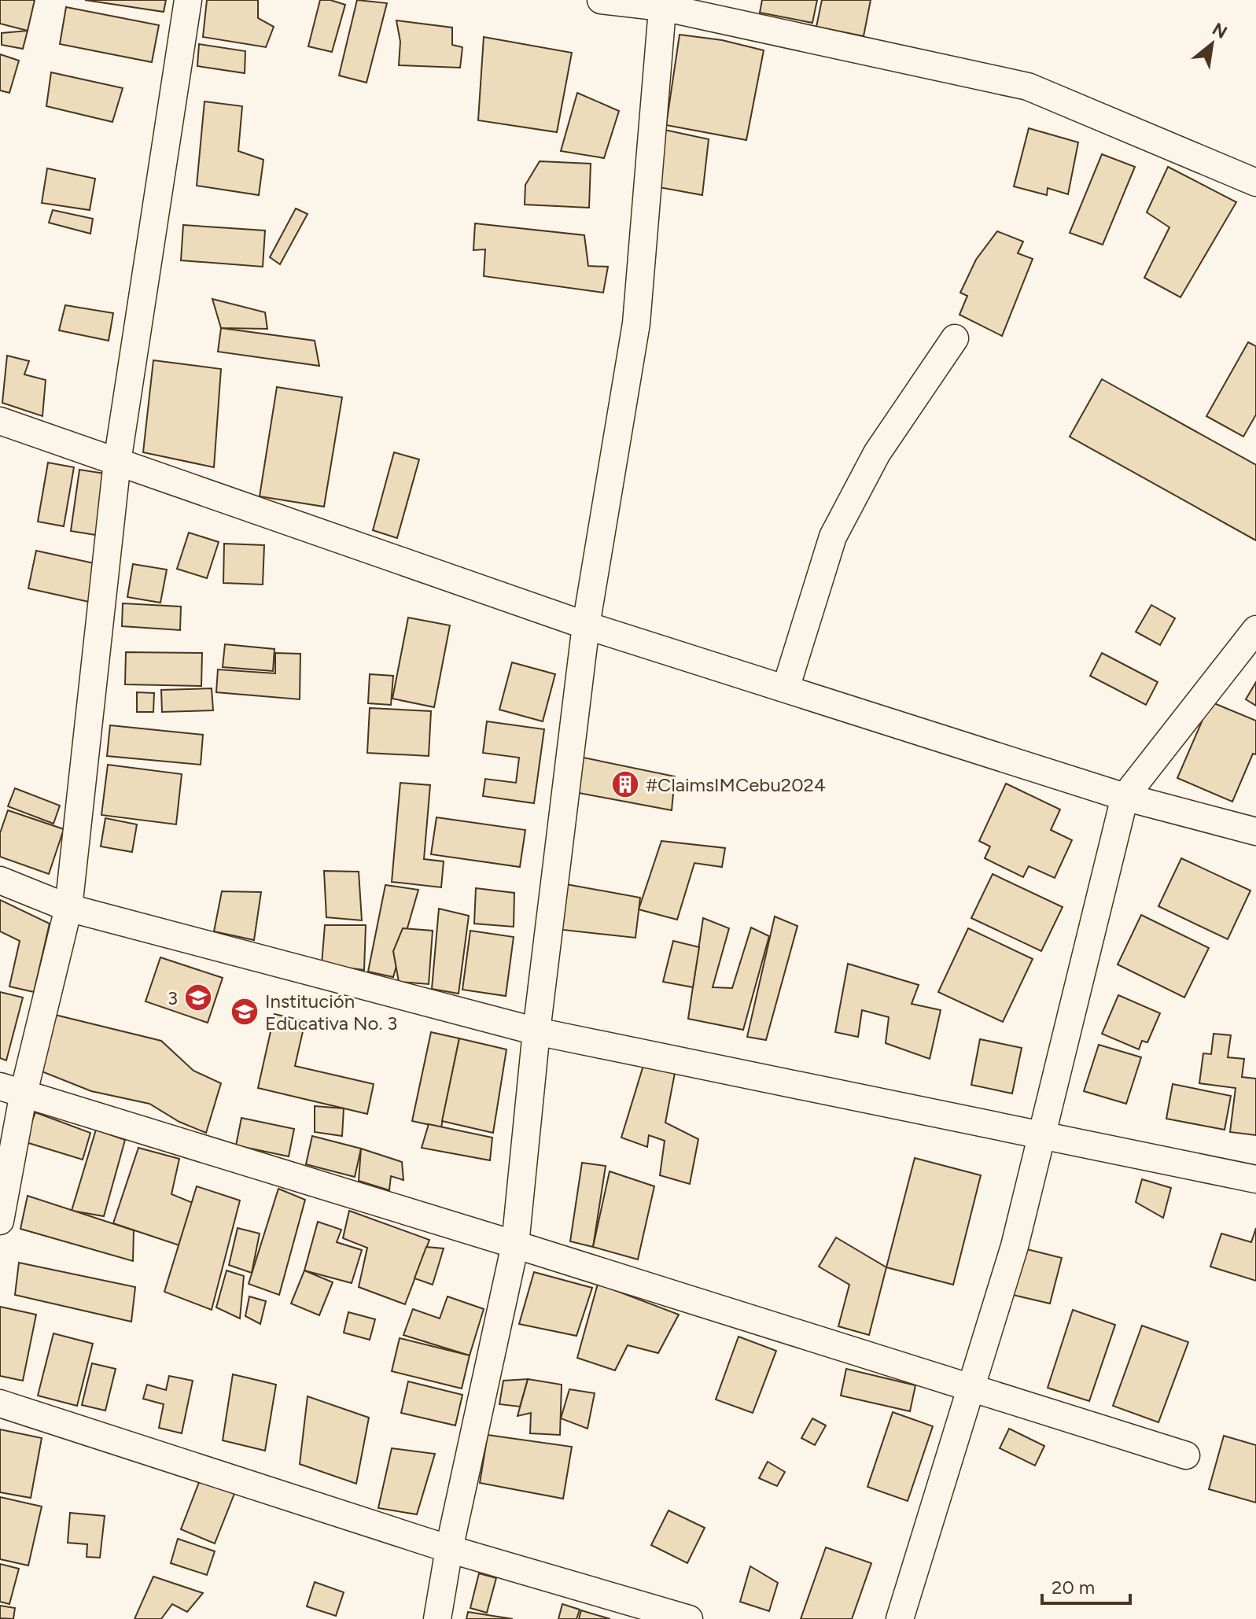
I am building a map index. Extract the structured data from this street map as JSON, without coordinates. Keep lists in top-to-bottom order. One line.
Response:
{"places":{"building":["#ClaimsIMCebu2024"],"school or university":["3","Institución Educativa No. 3"]},"scale_bar":"20 m","north":"top right"}
